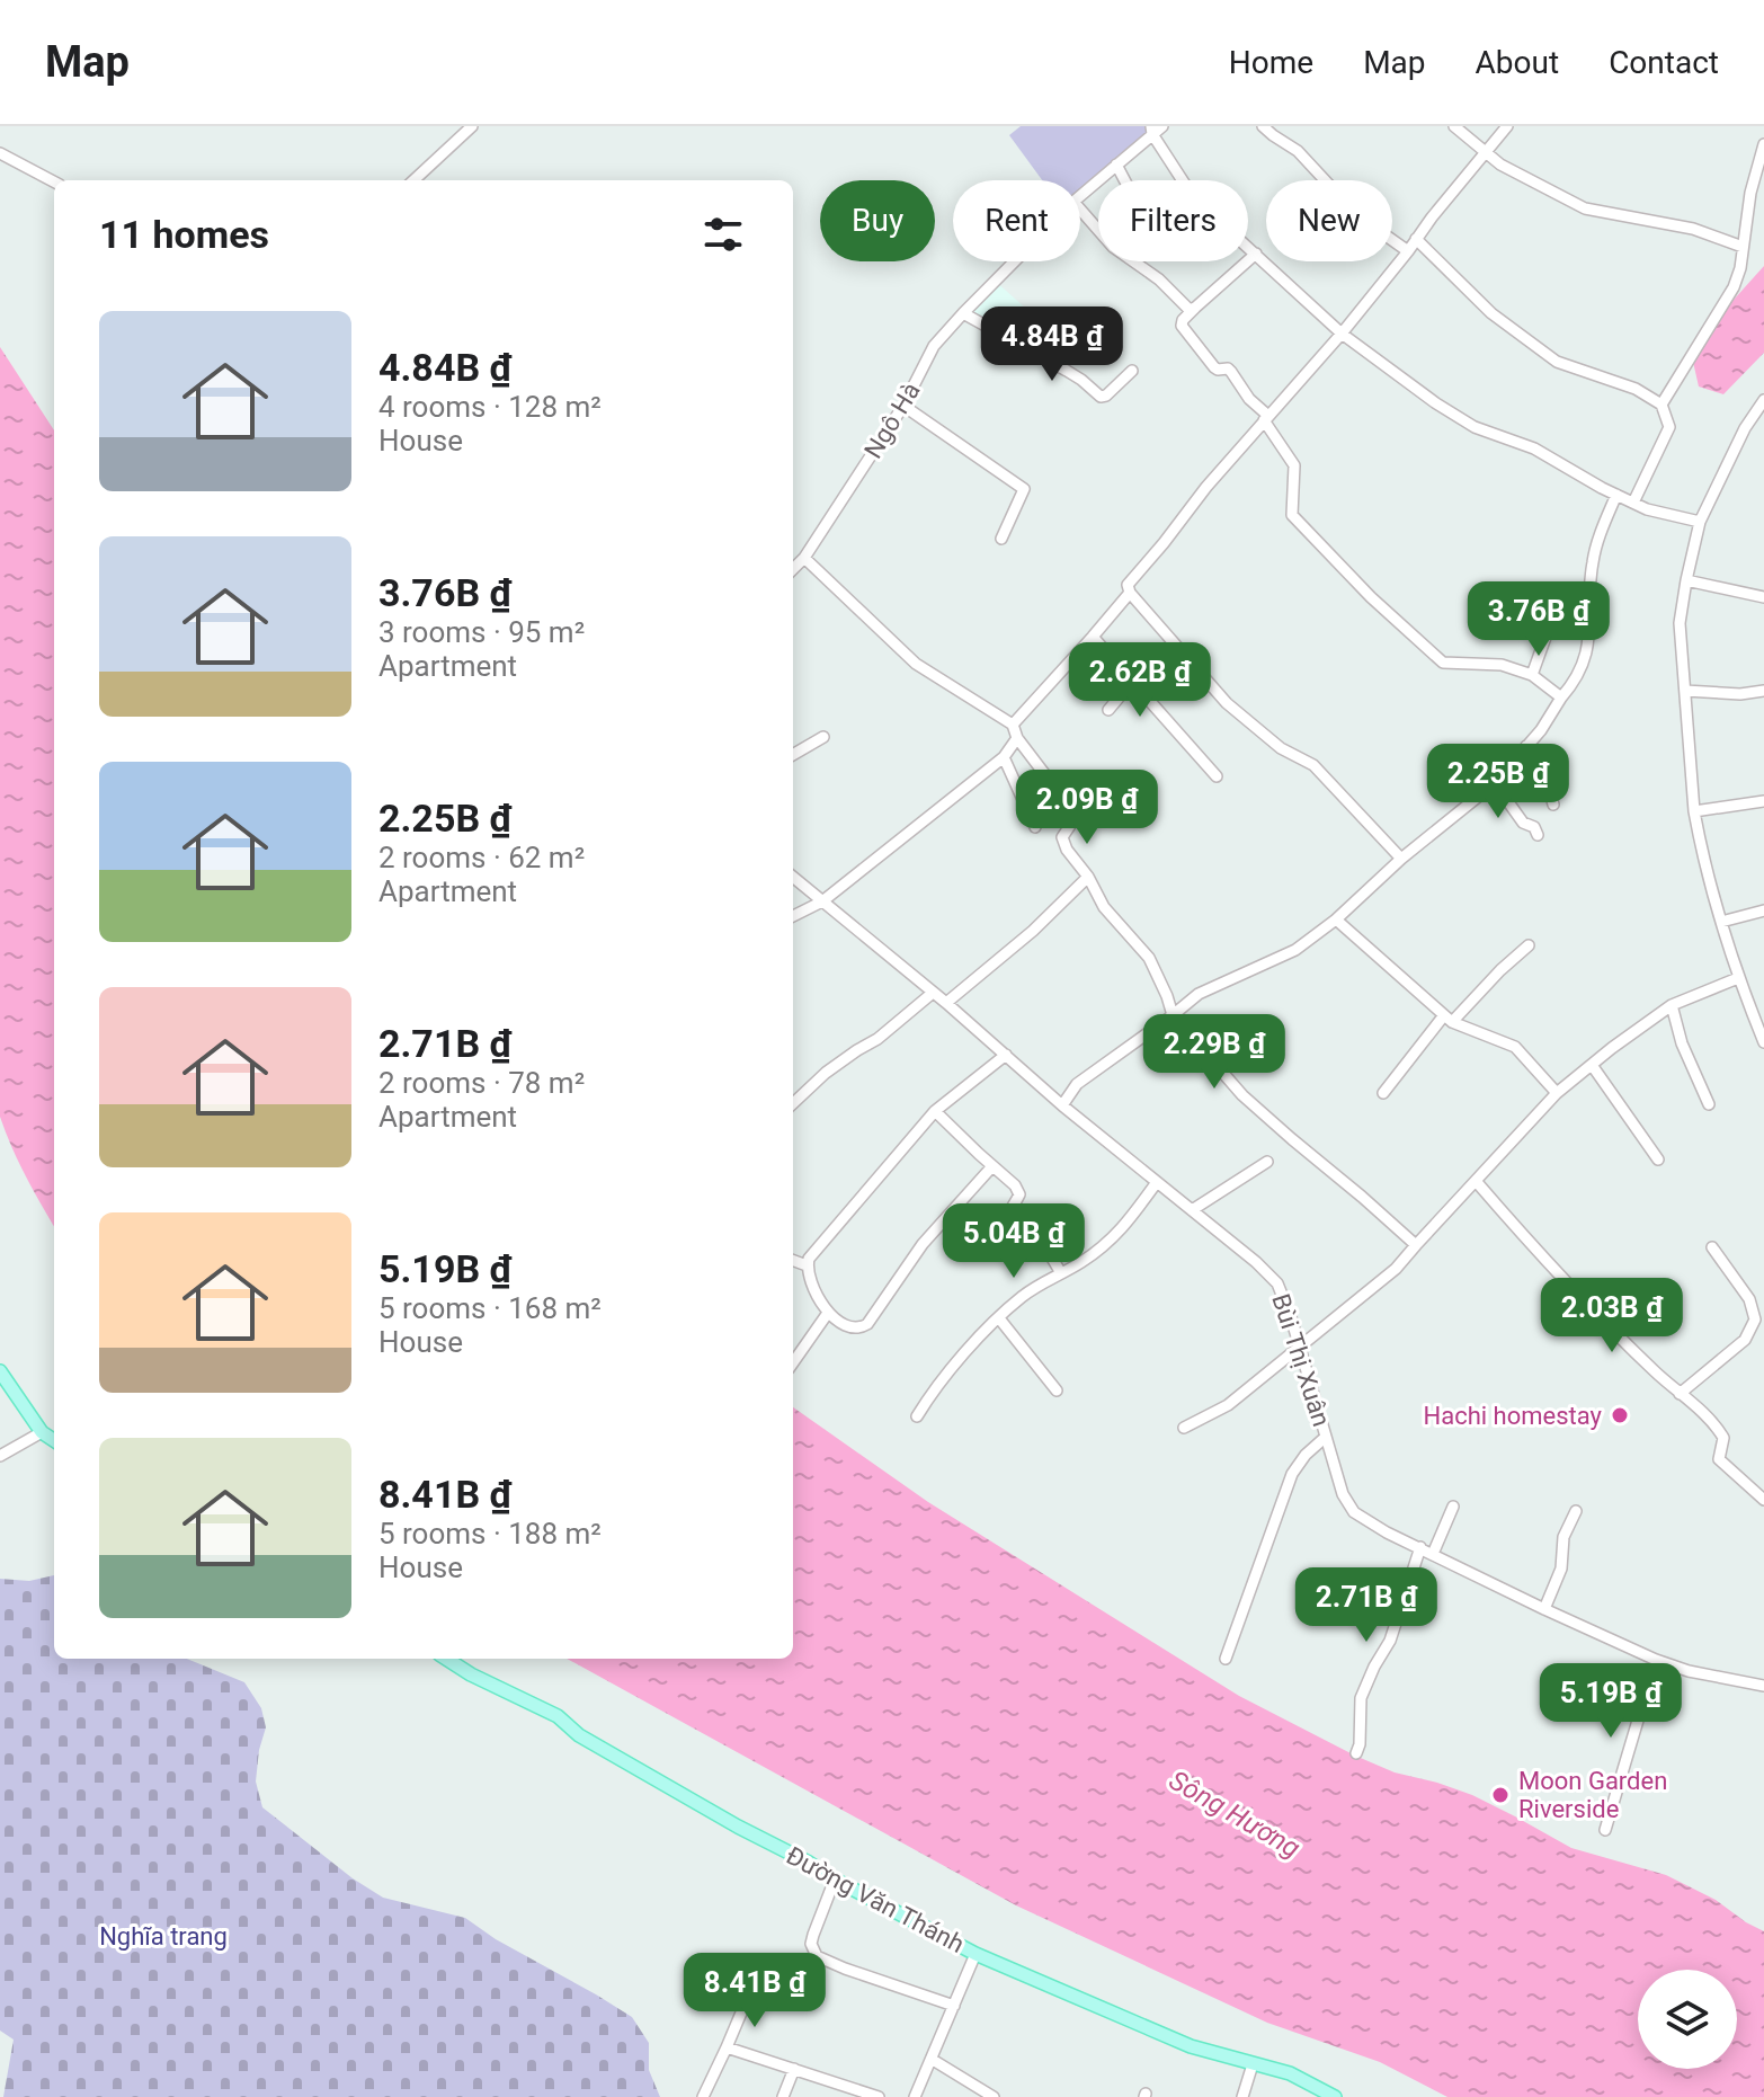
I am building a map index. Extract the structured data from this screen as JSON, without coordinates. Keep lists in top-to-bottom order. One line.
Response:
{"streets":{"main road":["Đường Văn Thánh"],"street":["Ngô Hà","Bùi Thị Xuân"]},"water":["Sông Hương"],"parks":["Nghĩa trang"],"places":["Hachi homestay","Moon Garden Riverside"],"page":{"header":"Map","nav":["Home","Map","About","Contact"],"chip":["Buy","Rent","Filters","New"],"heading":"11 homes","list":[{"name":"4.84B ₫","note":"4 rooms · 128 m² · House"},{"name":"3.76B ₫","note":"3 rooms · 95 m² · Apartment"},{"name":"2.25B ₫","note":"2 rooms · 62 m² · Apartment"},{"name":"2.71B ₫","note":"2 rooms · 78 m² · Apartment"},{"name":"5.19B ₫","note":"5 rooms · 168 m² · House"},{"name":"8.41B ₫","note":"5 rooms · 188 m² · House"}],"price":["4.84B ₫","3.76B ₫","2.62B ₫","2.25B ₫","2.09B ₫","2.29B ₫","5.04B ₫","2.03B ₫","2.71B ₫","5.19B ₫","8.41B ₫"]}}
